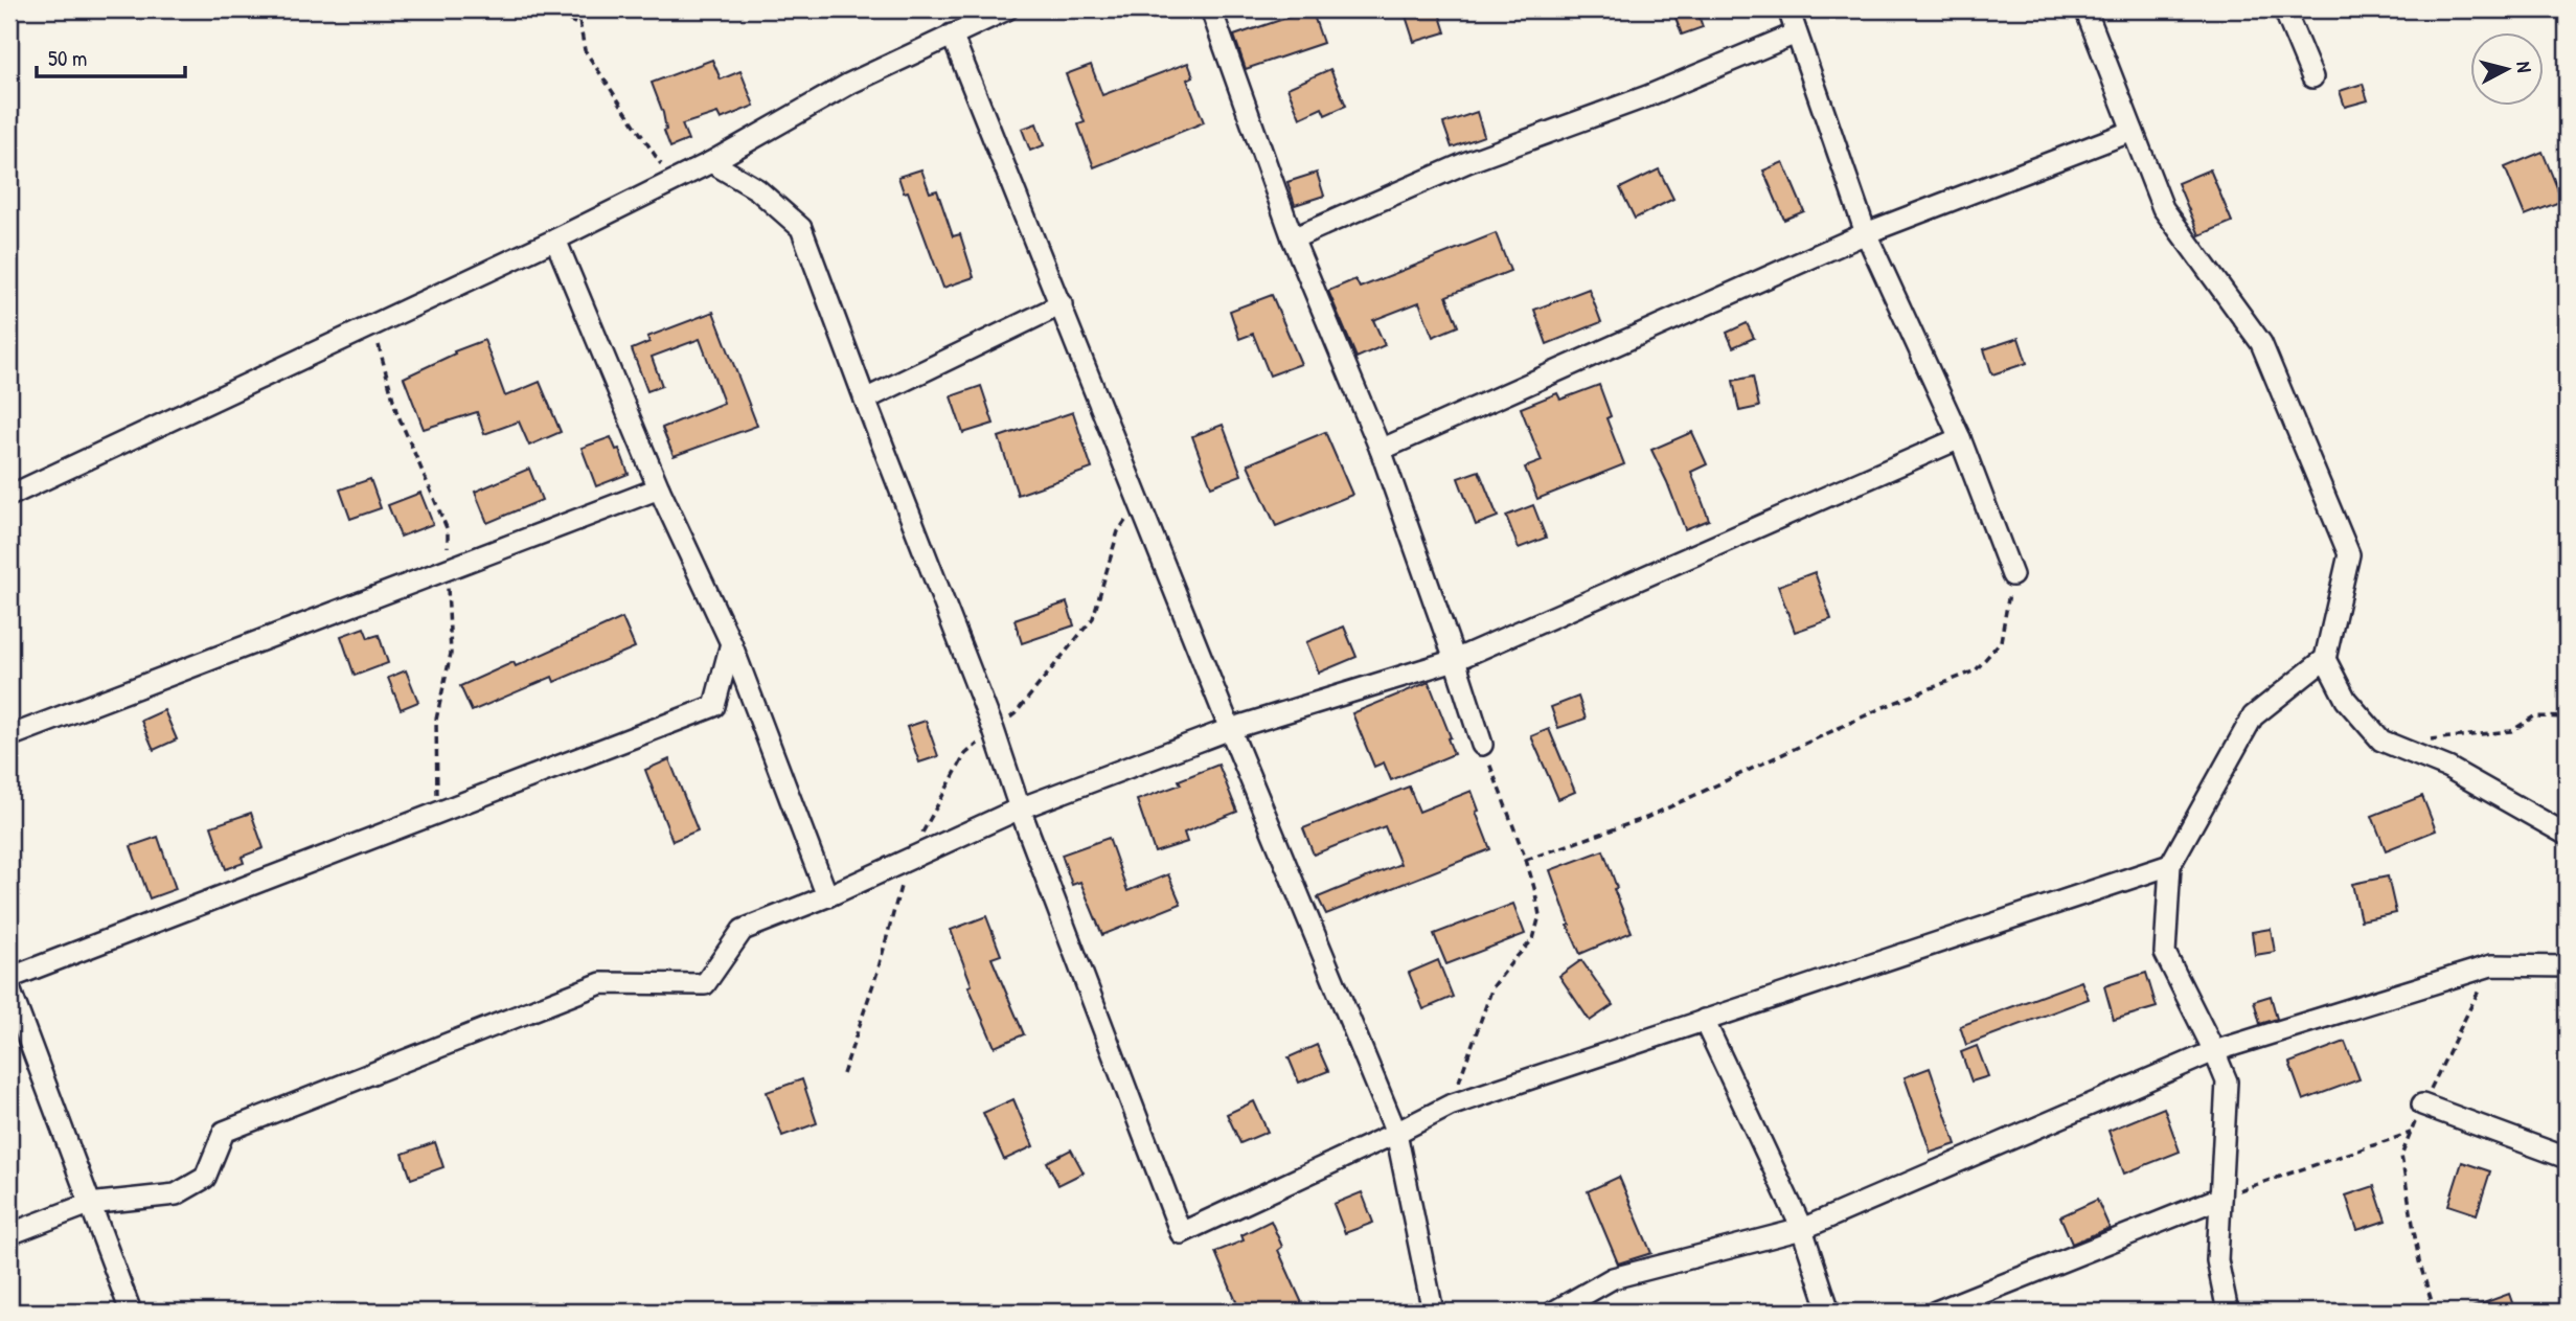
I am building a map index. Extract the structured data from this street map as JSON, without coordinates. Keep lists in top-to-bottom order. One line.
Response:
{"scale_bar":"50 m","north":"right"}
